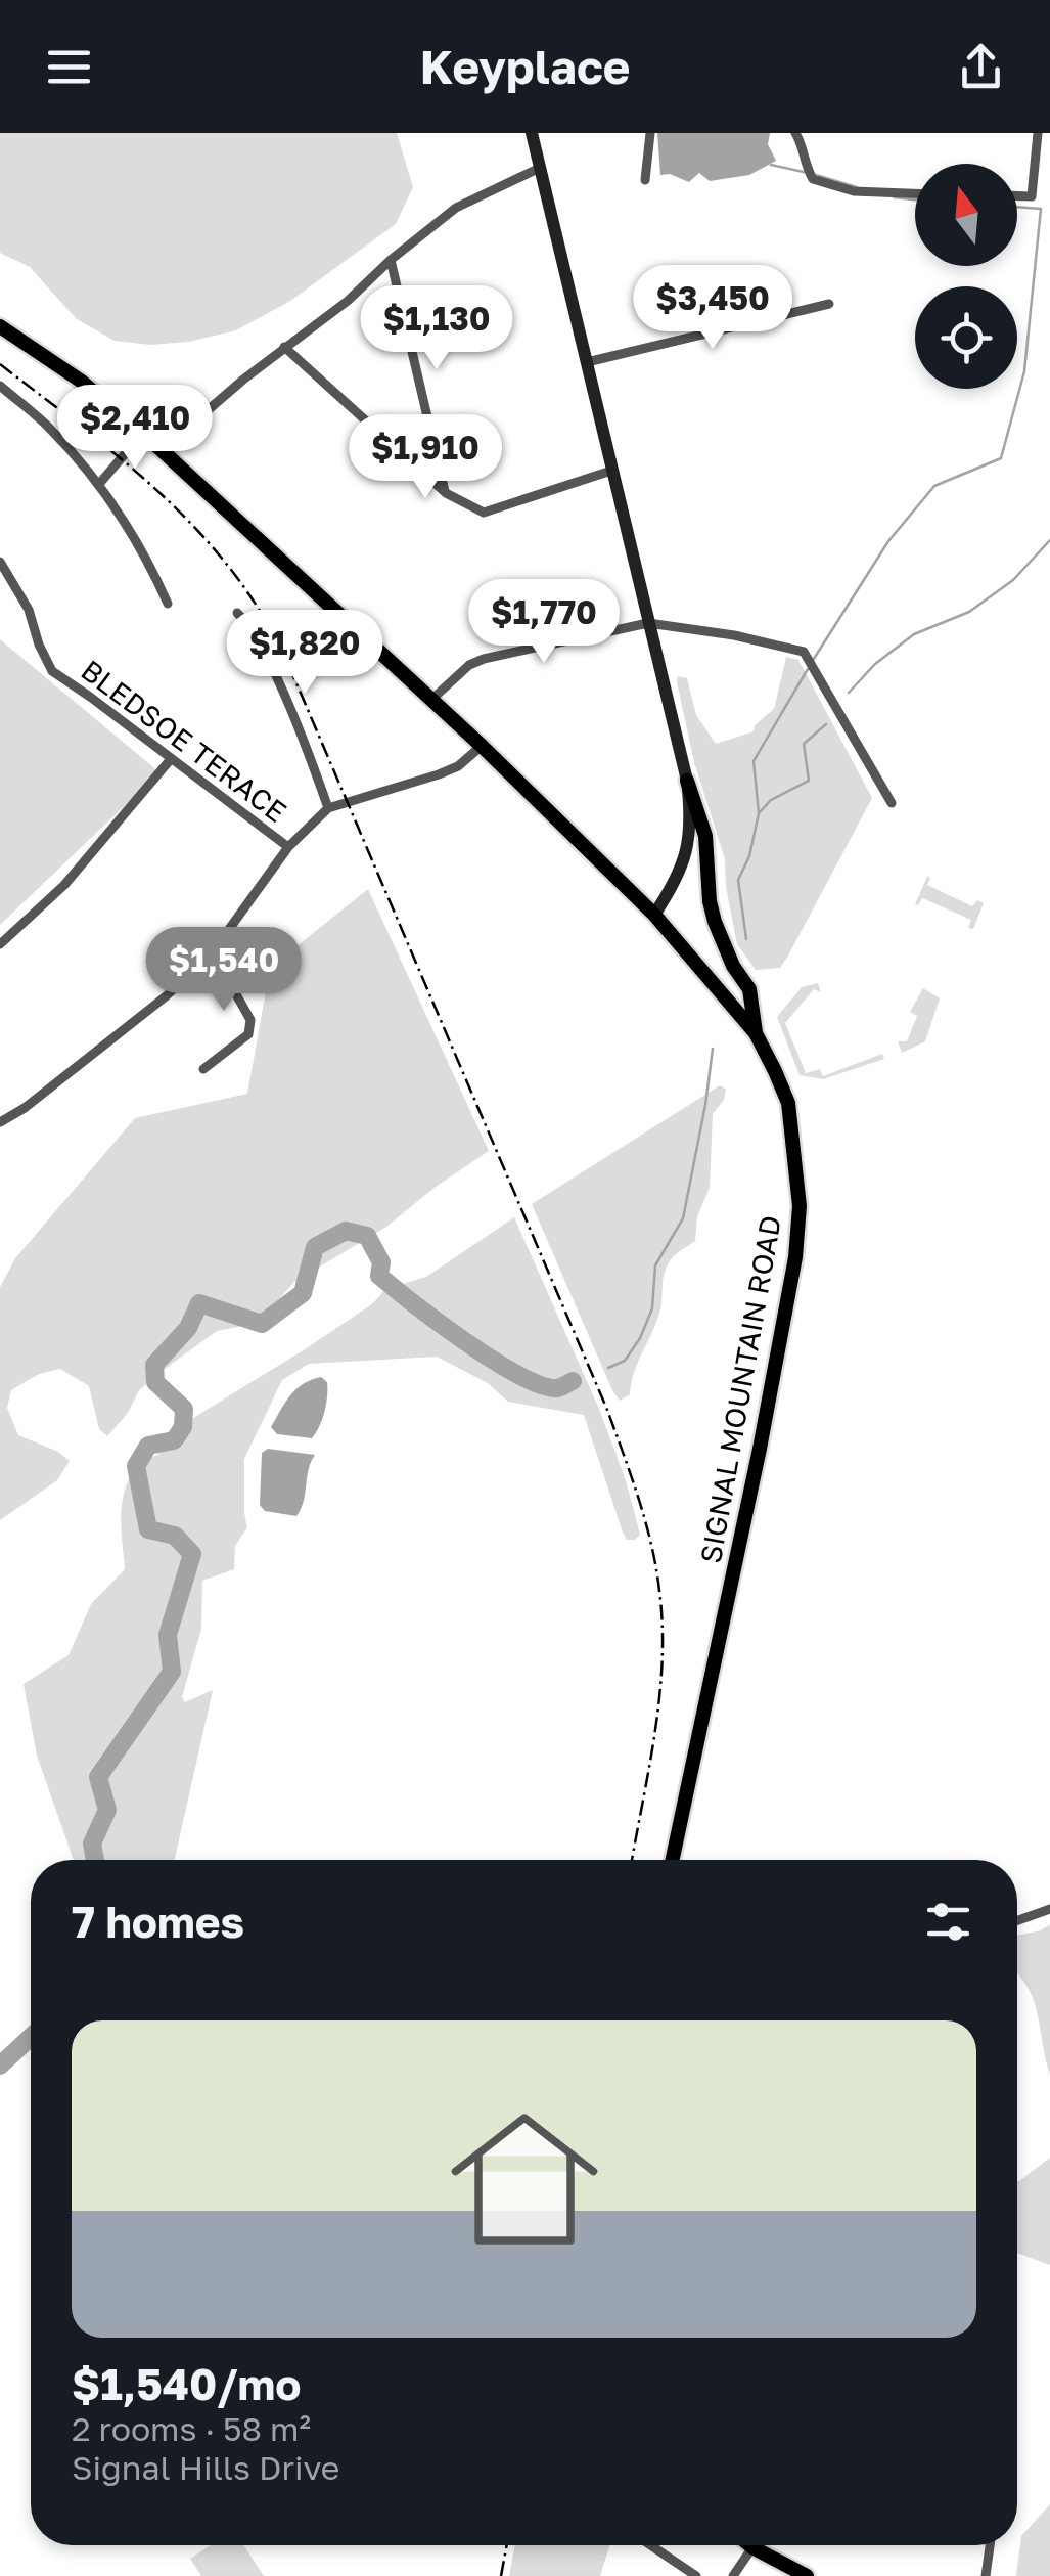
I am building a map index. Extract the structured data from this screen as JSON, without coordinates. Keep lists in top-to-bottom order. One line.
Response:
{"streets":{"main road":["SIGNAL MOUNTAIN ROAD"],"street":["BLEDSOE TERACE"]},"north":"top","page":{"header":"Keyplace","price":["$3,450","$1,130","$2,410","$1,910","$1,770","$1,820","$1,540"],"heading":"7 homes","list":[{"name":"$1,540/mo","note":"2 rooms · 58 m² · Signal Hills Drive"}]}}
